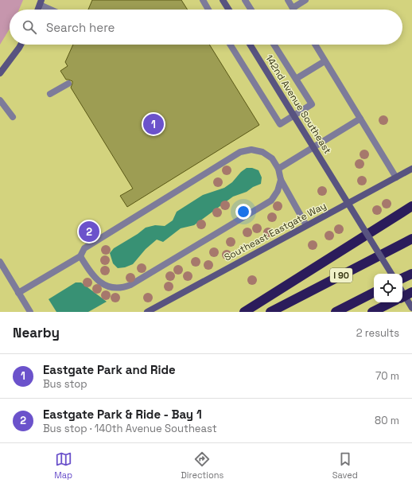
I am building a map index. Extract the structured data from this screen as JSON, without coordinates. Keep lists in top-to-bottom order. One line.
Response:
{"streets":{"highway":["I 90"],"street":["142nd Avenue Southeast","Southeast Eastgate Way"]},"page":{"search":"Search here","pins":["1","2"],"heading":["Nearby","2 results"],"list":[{"mark":"1","name":"Eastgate Park and Ride","note":"Bus stop","value":"70 m"},{"mark":"2","name":"Eastgate Park & Ride - Bay 1","note":"Bus stop · 140th Avenue Southeast","value":"80 m"}],"nav":["Map","Directions","Saved"]}}
